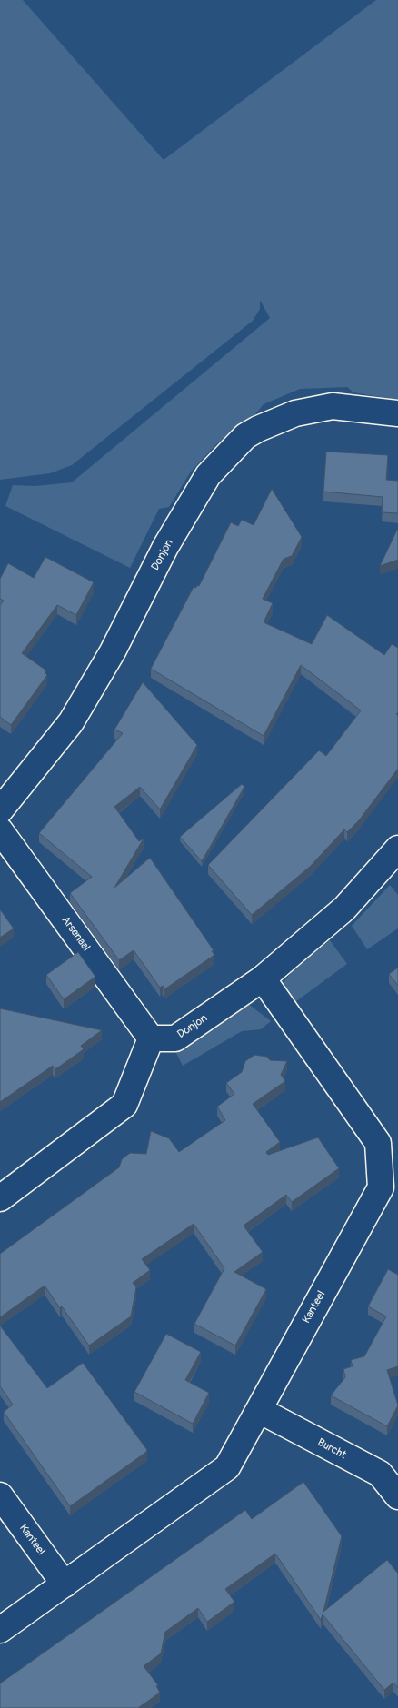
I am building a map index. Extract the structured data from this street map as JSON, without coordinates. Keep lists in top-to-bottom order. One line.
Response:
{"streets":{"street":["Donjon","Arsenaal","Kanteel","Burcht"]},"crossings":[["Donjon","Arsenaal"],["Donjon","Kanteel"],["Kanteel","Burcht"]]}
